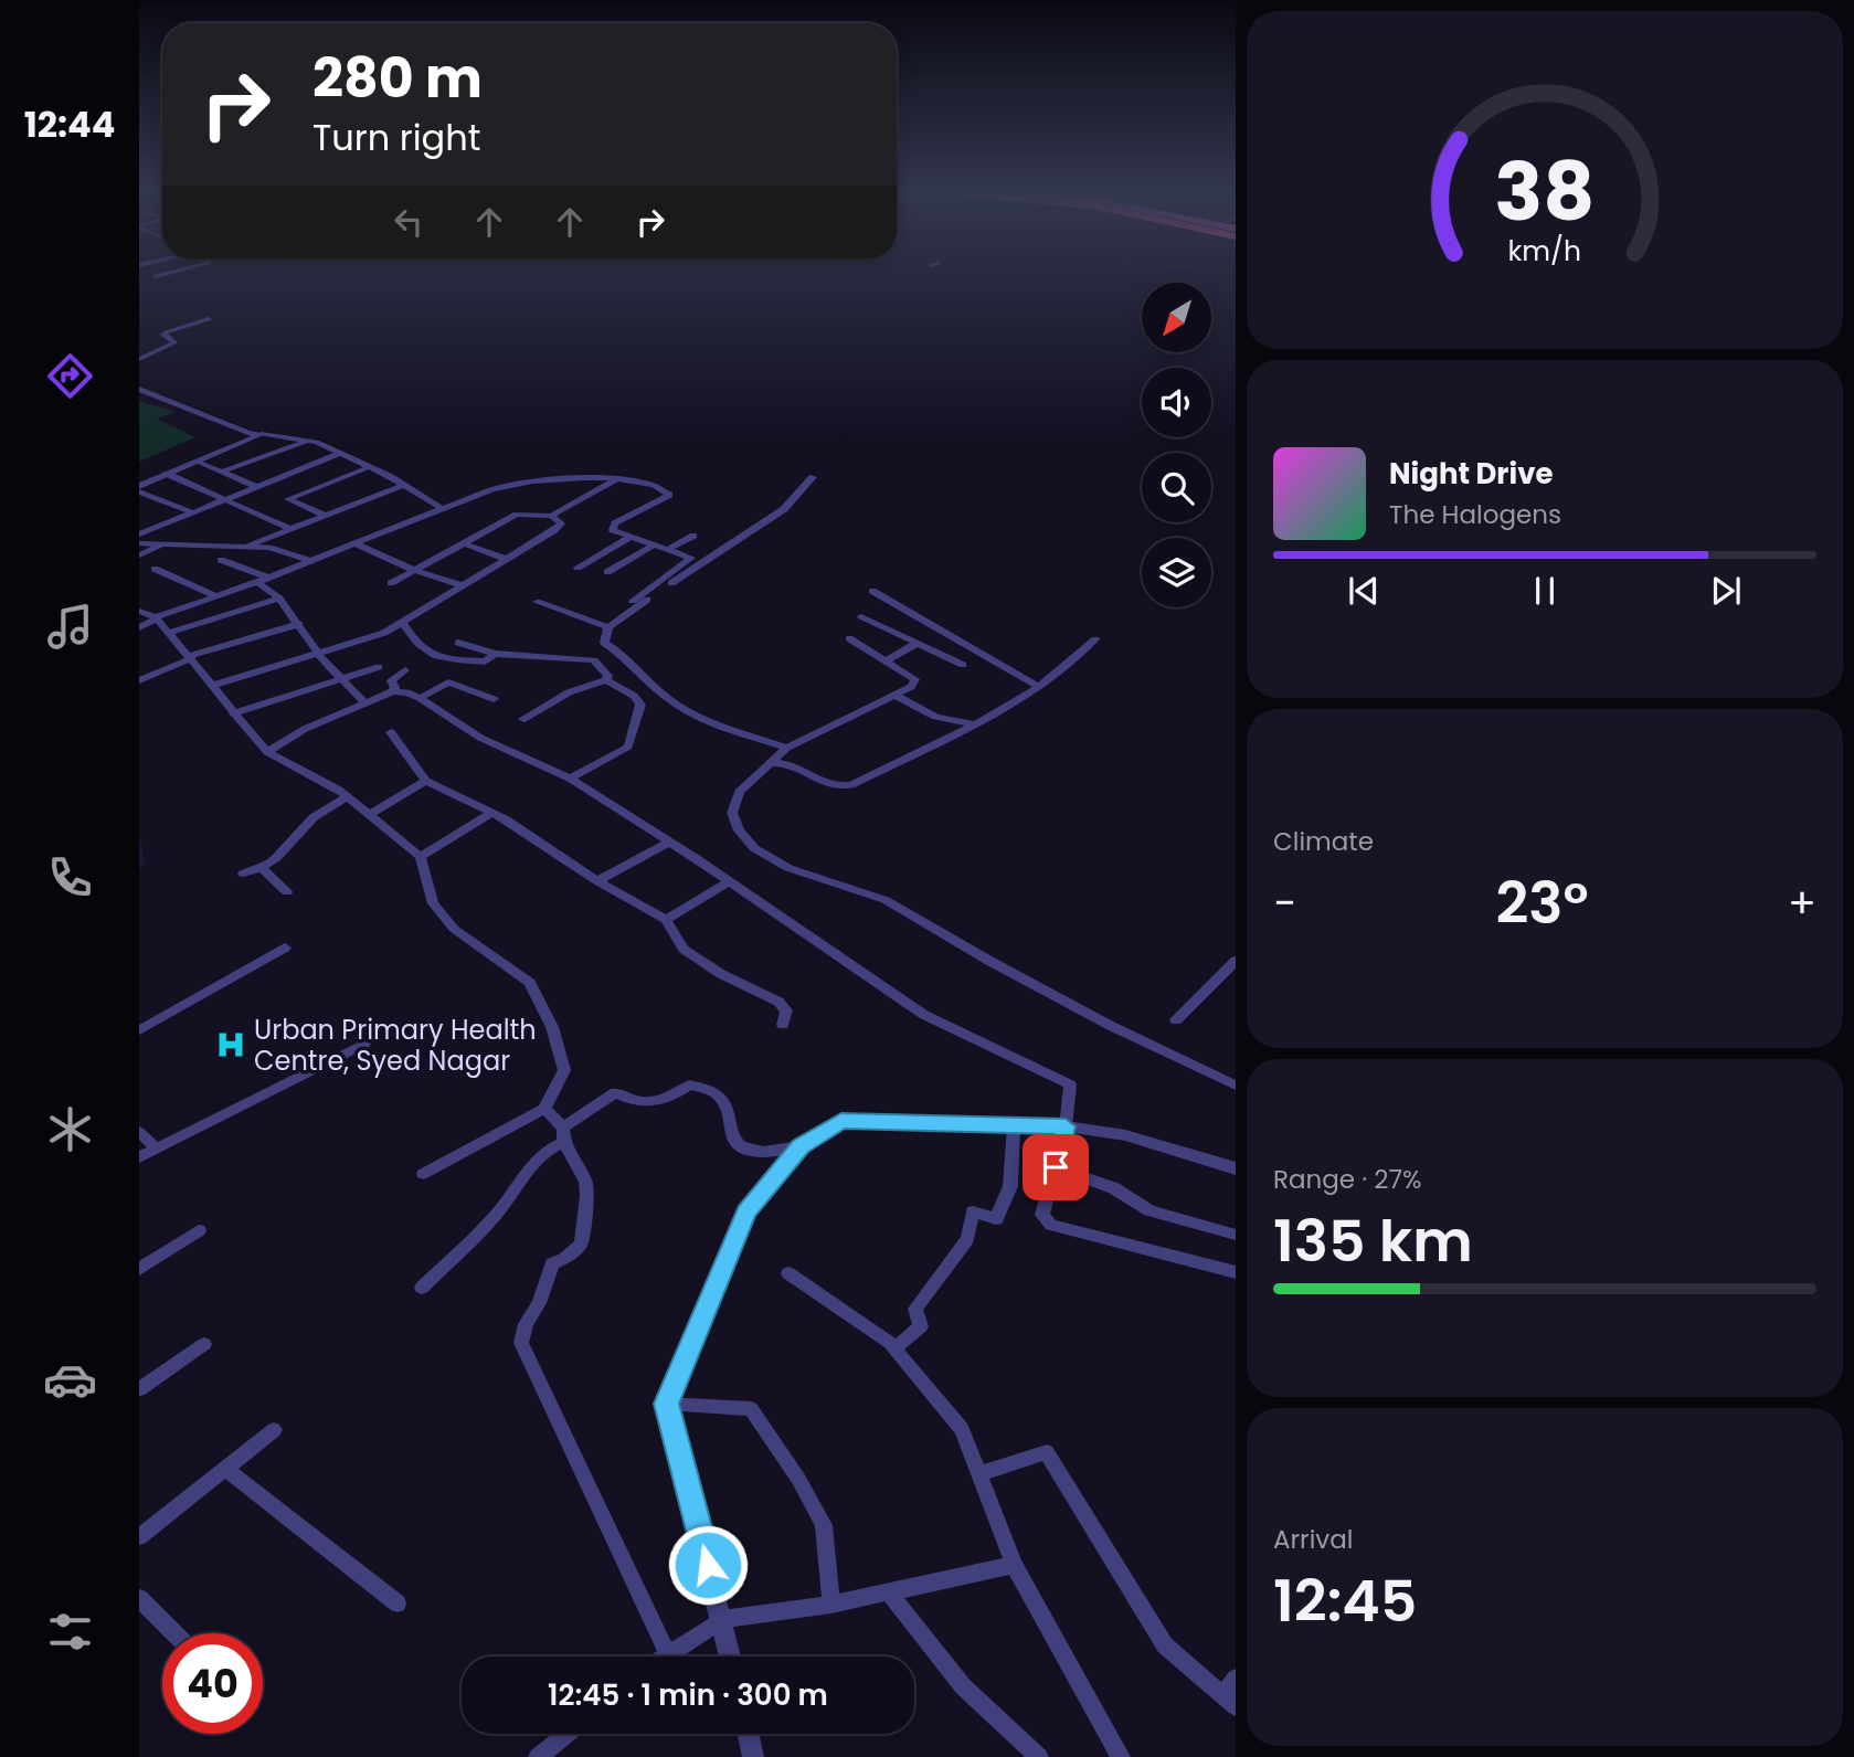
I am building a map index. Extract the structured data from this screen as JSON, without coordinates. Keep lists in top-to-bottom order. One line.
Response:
{"places":{"hospital":["Urban Primary Health Centre, Syed Nagar"]},"north":"bottom left","page":{"tabs":"12:44","turn":["280 m","Turn right"],"song":["Night Drive","The Halogens"],"tile":["Climate",["Range · 27%","135 km"],["Arrival","12:45"]],"heat":["−","23°","+"],"limit":"40","trip":"12:45 · 1 min · 300 m","gauge":["38","km/h"]}}
